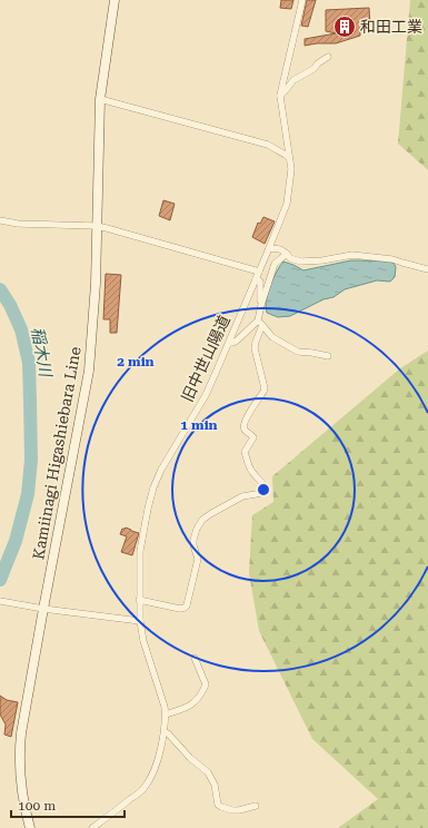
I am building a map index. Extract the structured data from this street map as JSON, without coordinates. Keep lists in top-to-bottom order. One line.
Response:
{"streets":{"main road":["Kamiinagi Higashiebara Line"],"street":["旧中世山陽道"]},"water":["稲木川"],"places":{"building":["和田工業"]},"scale_bar":"100 m","rings":["2 min","1 min"]}
